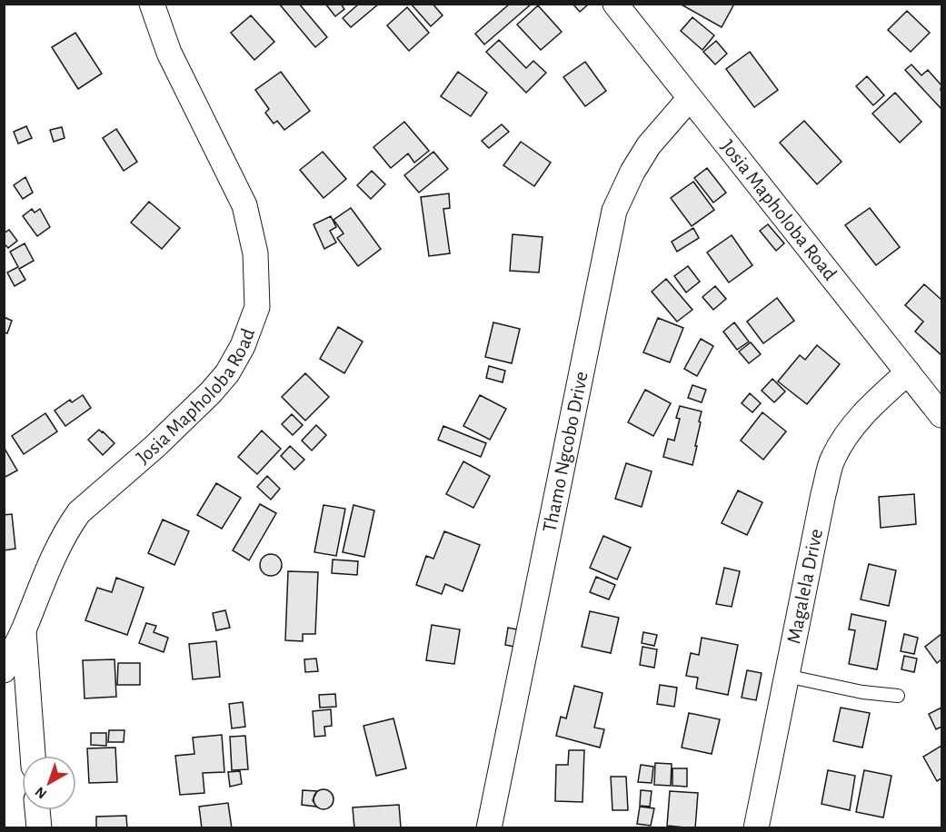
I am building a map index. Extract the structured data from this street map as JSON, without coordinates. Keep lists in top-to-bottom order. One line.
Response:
{"streets":{"street":["Josia Mapholoba Road","Thamo Ngcobo Drive","Magalela Drive"]},"crossings":[["Josia Mapholoba Road","Thamo Ngcobo Drive"],["Josia Mapholoba Road","Magalela Drive"]],"north":"bottom left"}
